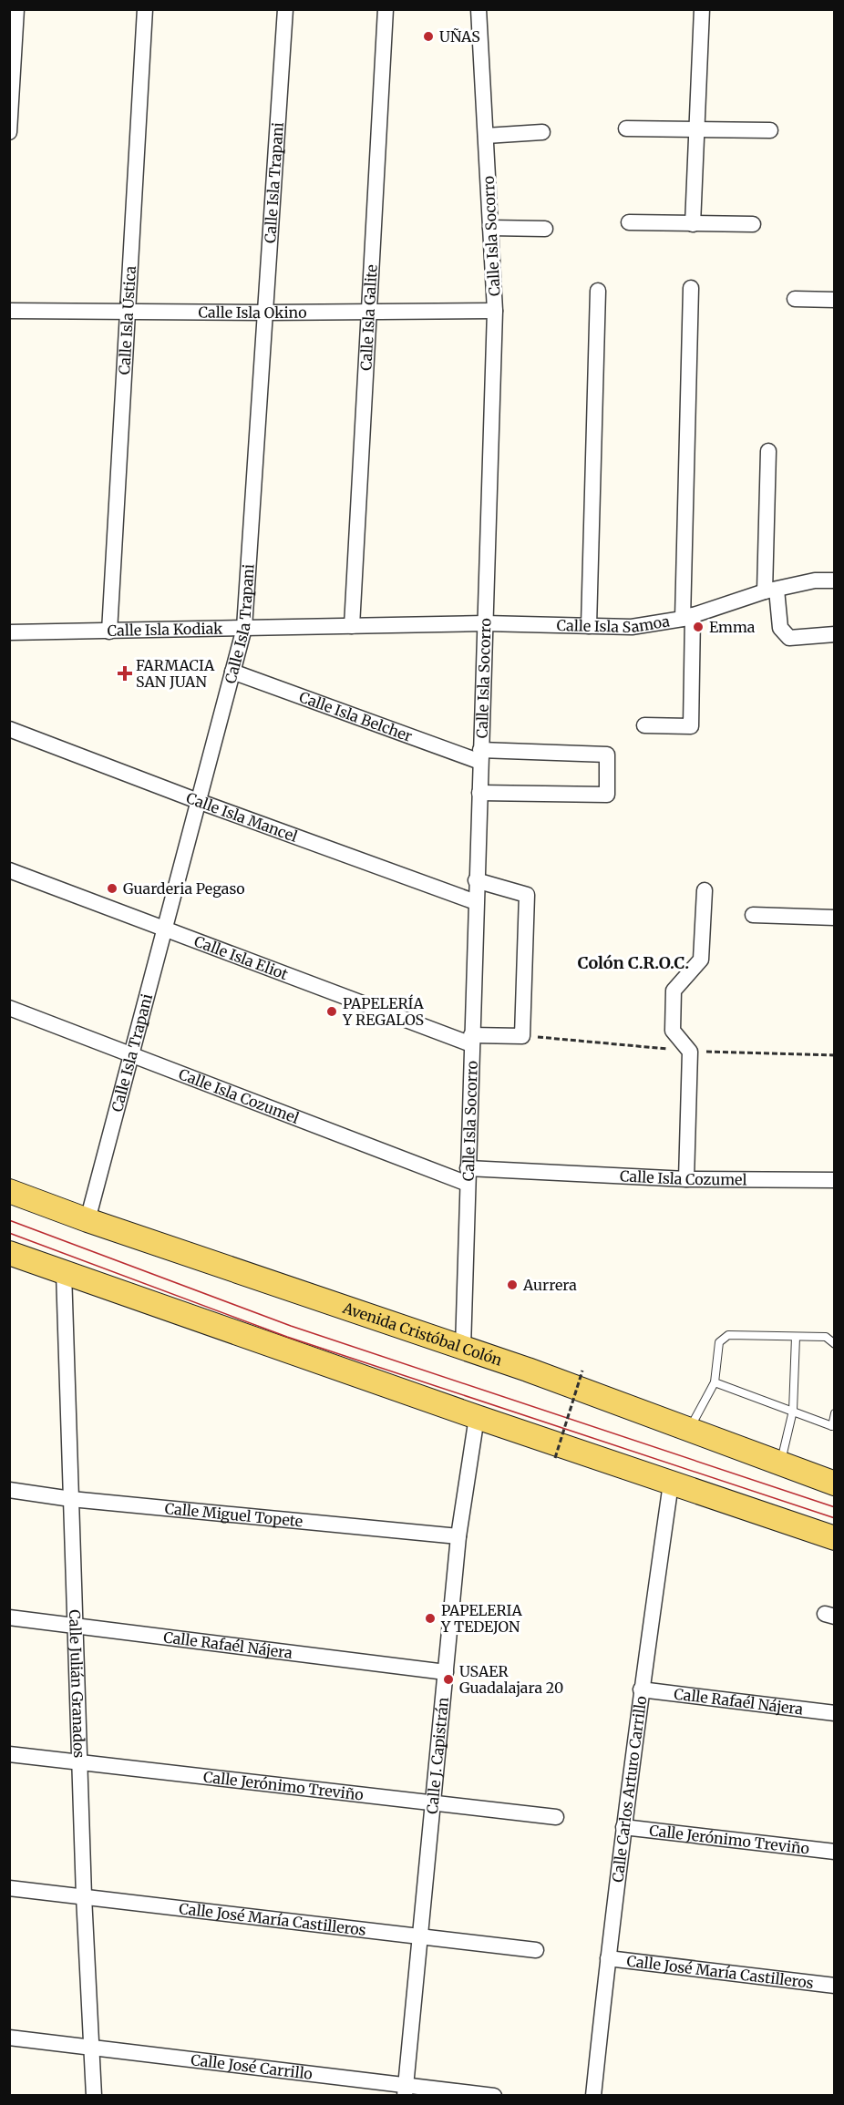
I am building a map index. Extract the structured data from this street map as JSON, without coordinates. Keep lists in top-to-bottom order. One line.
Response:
{"streets":{"main road":["Avenida Cristóbal Colón"],"street":["Calle Isla Trapani","Calle Isla Socorro","Calle Isla Okino","Calle Isla Galite","Calle Isla Ústica","Calle Isla Samoa","Calle Isla Kodiak","Calle Isla Belcher","Calle Isla Mancel","Calle Isla Eliot","Calle Isla Cozumel","Calle Miguel Topete","Calle Rafaél Nájera","Calle Julián Granados","Calle J. Capistrán","Calle Jerónimo Treviño","Calle Carlos Arturo Carrillo","Calle José María Castilleros","Calle José Carrillo"]},"crossings":[["Calle Isla Trapani","Calle Isla Okino"],["Calle Isla Trapani","Calle Isla Kodiak"],["Calle Isla Trapani","Calle Isla Belcher"],["Calle Isla Trapani","Calle Isla Mancel"],["Calle Isla Trapani","Calle Isla Eliot"],["Calle Isla Trapani","Calle Isla Cozumel"],["Calle Isla Trapani","Avenida Cristóbal Colón"],["Calle Isla Socorro","Calle Isla Okino"],["Calle Isla Socorro","Calle Isla Samoa"],["Calle Isla Socorro","Calle Isla Kodiak"],["Calle Isla Socorro","Calle Isla Belcher"],["Calle Isla Socorro","Calle Isla Mancel"],["Calle Isla Socorro","Calle Isla Eliot"],["Calle Isla Socorro","Calle Isla Cozumel"],["Calle Isla Socorro","Avenida Cristóbal Colón"],["Calle Isla Okino","Calle Isla Galite"],["Calle Isla Okino","Calle Isla Ústica"],["Calle Isla Galite","Calle Isla Kodiak"],["Calle Isla Ústica","Calle Isla Kodiak"],["Calle Isla Samoa","Calle Isla Kodiak"],["Calle Miguel Topete","Calle Julián Granados"],["Calle Miguel Topete","Calle J. Capistrán"],["Calle Rafaél Nájera","Calle Julián Granados"],["Calle Rafaél Nájera","Calle J. Capistrán"],["Calle Rafaél Nájera","Calle Carlos Arturo Carrillo"],["Calle Julián Granados","Calle Jerónimo Treviño"],["Calle Julián Granados","Calle José María Castilleros"],["Calle Julián Granados","Calle José Carrillo"],["Calle J. Capistrán","Calle Jerónimo Treviño"],["Calle J. Capistrán","Calle José María Castilleros"],["Calle J. Capistrán","Calle José Carrillo"],["Calle Jerónimo Treviño","Calle Carlos Arturo Carrillo"],["Calle Carlos Arturo Carrillo","Calle José María Castilleros"]],"districts":["Colón C.R.O.C."],"places":{"other":["UÑAS","Emma","Guarderia Pegaso","PAPELERÍA Y REGALOS","Aurrera","PAPELERIA Y TEDEJON","USAER Guadalajara 20"],"health":["FARMACIA SAN JUAN"]}}
